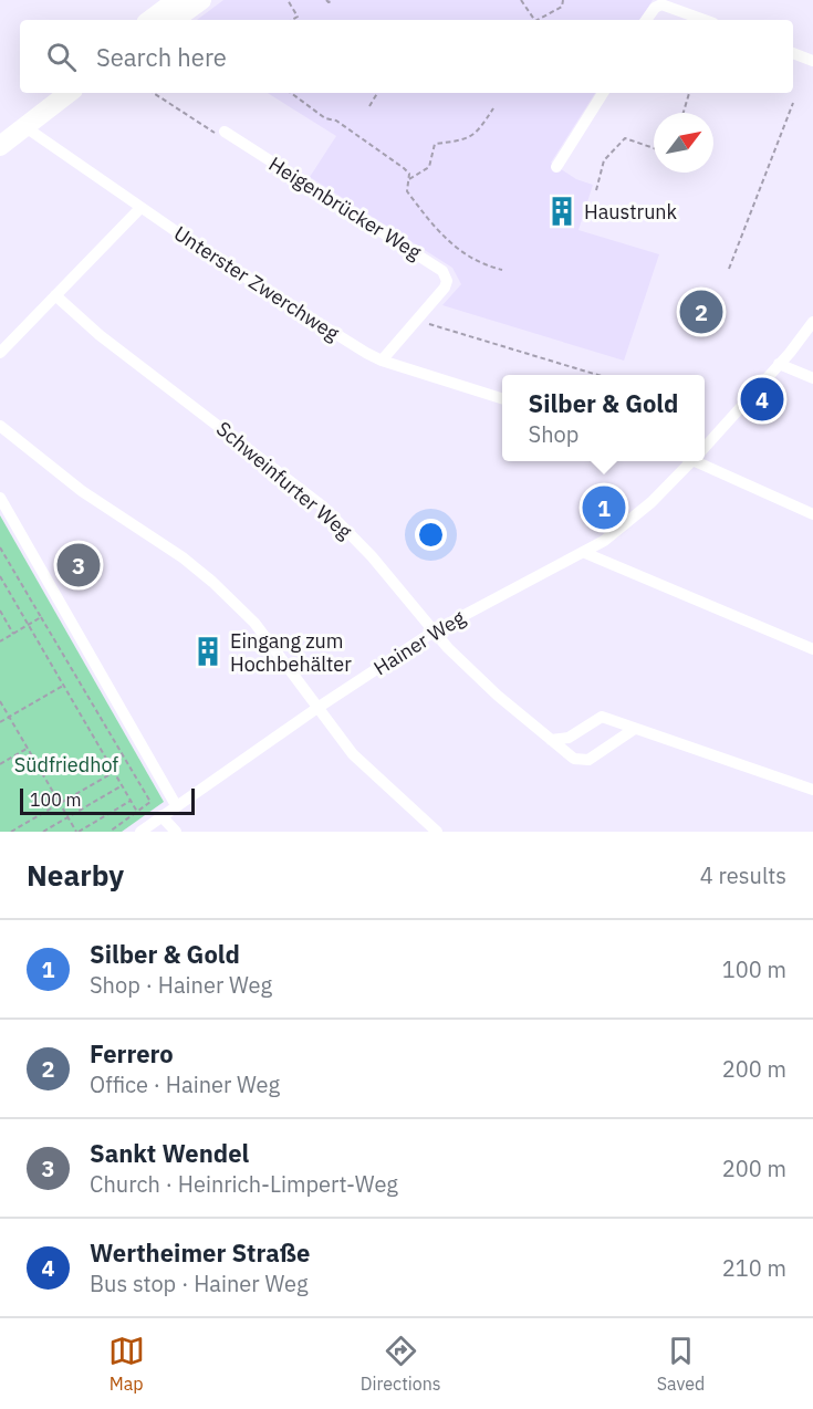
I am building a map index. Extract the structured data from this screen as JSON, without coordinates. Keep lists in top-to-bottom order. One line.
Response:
{"streets":{"street":["Heigenbrücker Weg","Unterster Zwerchweg","Schweinfurter Weg","Hainer Weg"]},"crossings":[["Heigenbrücker Weg","Unterster Zwerchweg"],["Schweinfurter Weg","Hainer Weg"]],"parks":["Südfriedhof"],"places":{"building":["Haustrunk","Eingang zum Hochbehälter"]},"scale_bar":"100 m","north":"top right","page":{"search":"Search here","pins":["2","4","1","3"],"popup":["Silber & Gold","Shop"],"scale":"100 m","heading":["Nearby","4 results"],"list":[{"mark":"1","name":"Silber & Gold","note":"Shop · Hainer Weg","value":"100 m"},{"mark":"2","name":"Ferrero","note":"Office · Hainer Weg","value":"200 m"},{"mark":"3","name":"Sankt Wendel","note":"Church · Heinrich-Limpert-Weg","value":"200 m"},{"mark":"4","name":"Wertheimer Straße","note":"Bus stop · Hainer Weg","value":"210 m"}],"nav":["Map","Directions","Saved"]}}
